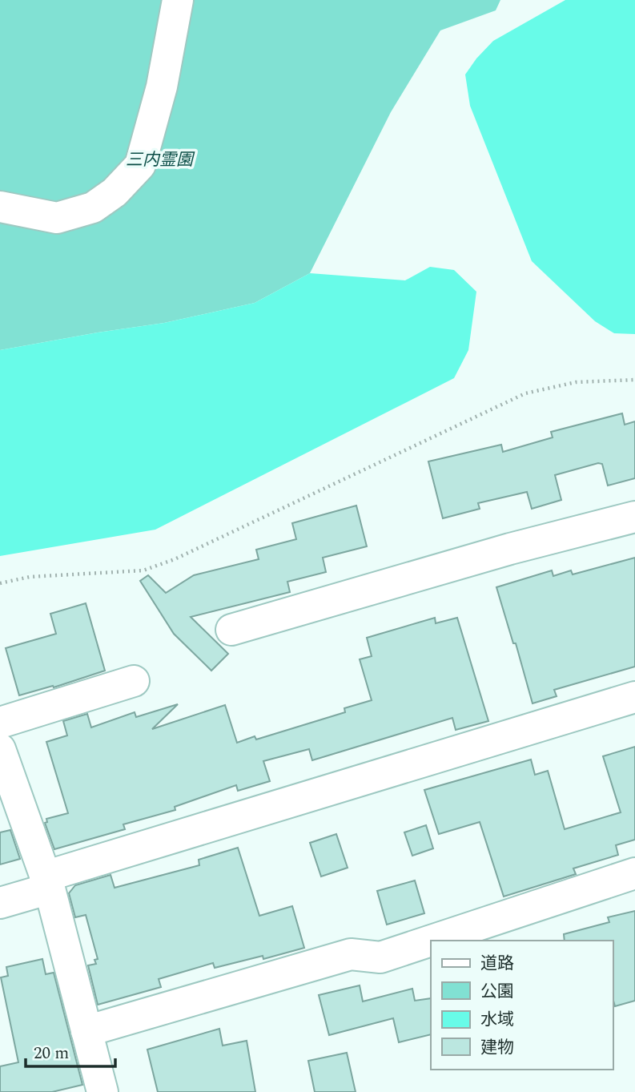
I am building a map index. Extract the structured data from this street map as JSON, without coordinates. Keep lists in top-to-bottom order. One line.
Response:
{"parks":["三内霊園"],"legend":["道路","公園","水域","建物"],"scale_bar":"20 m"}
